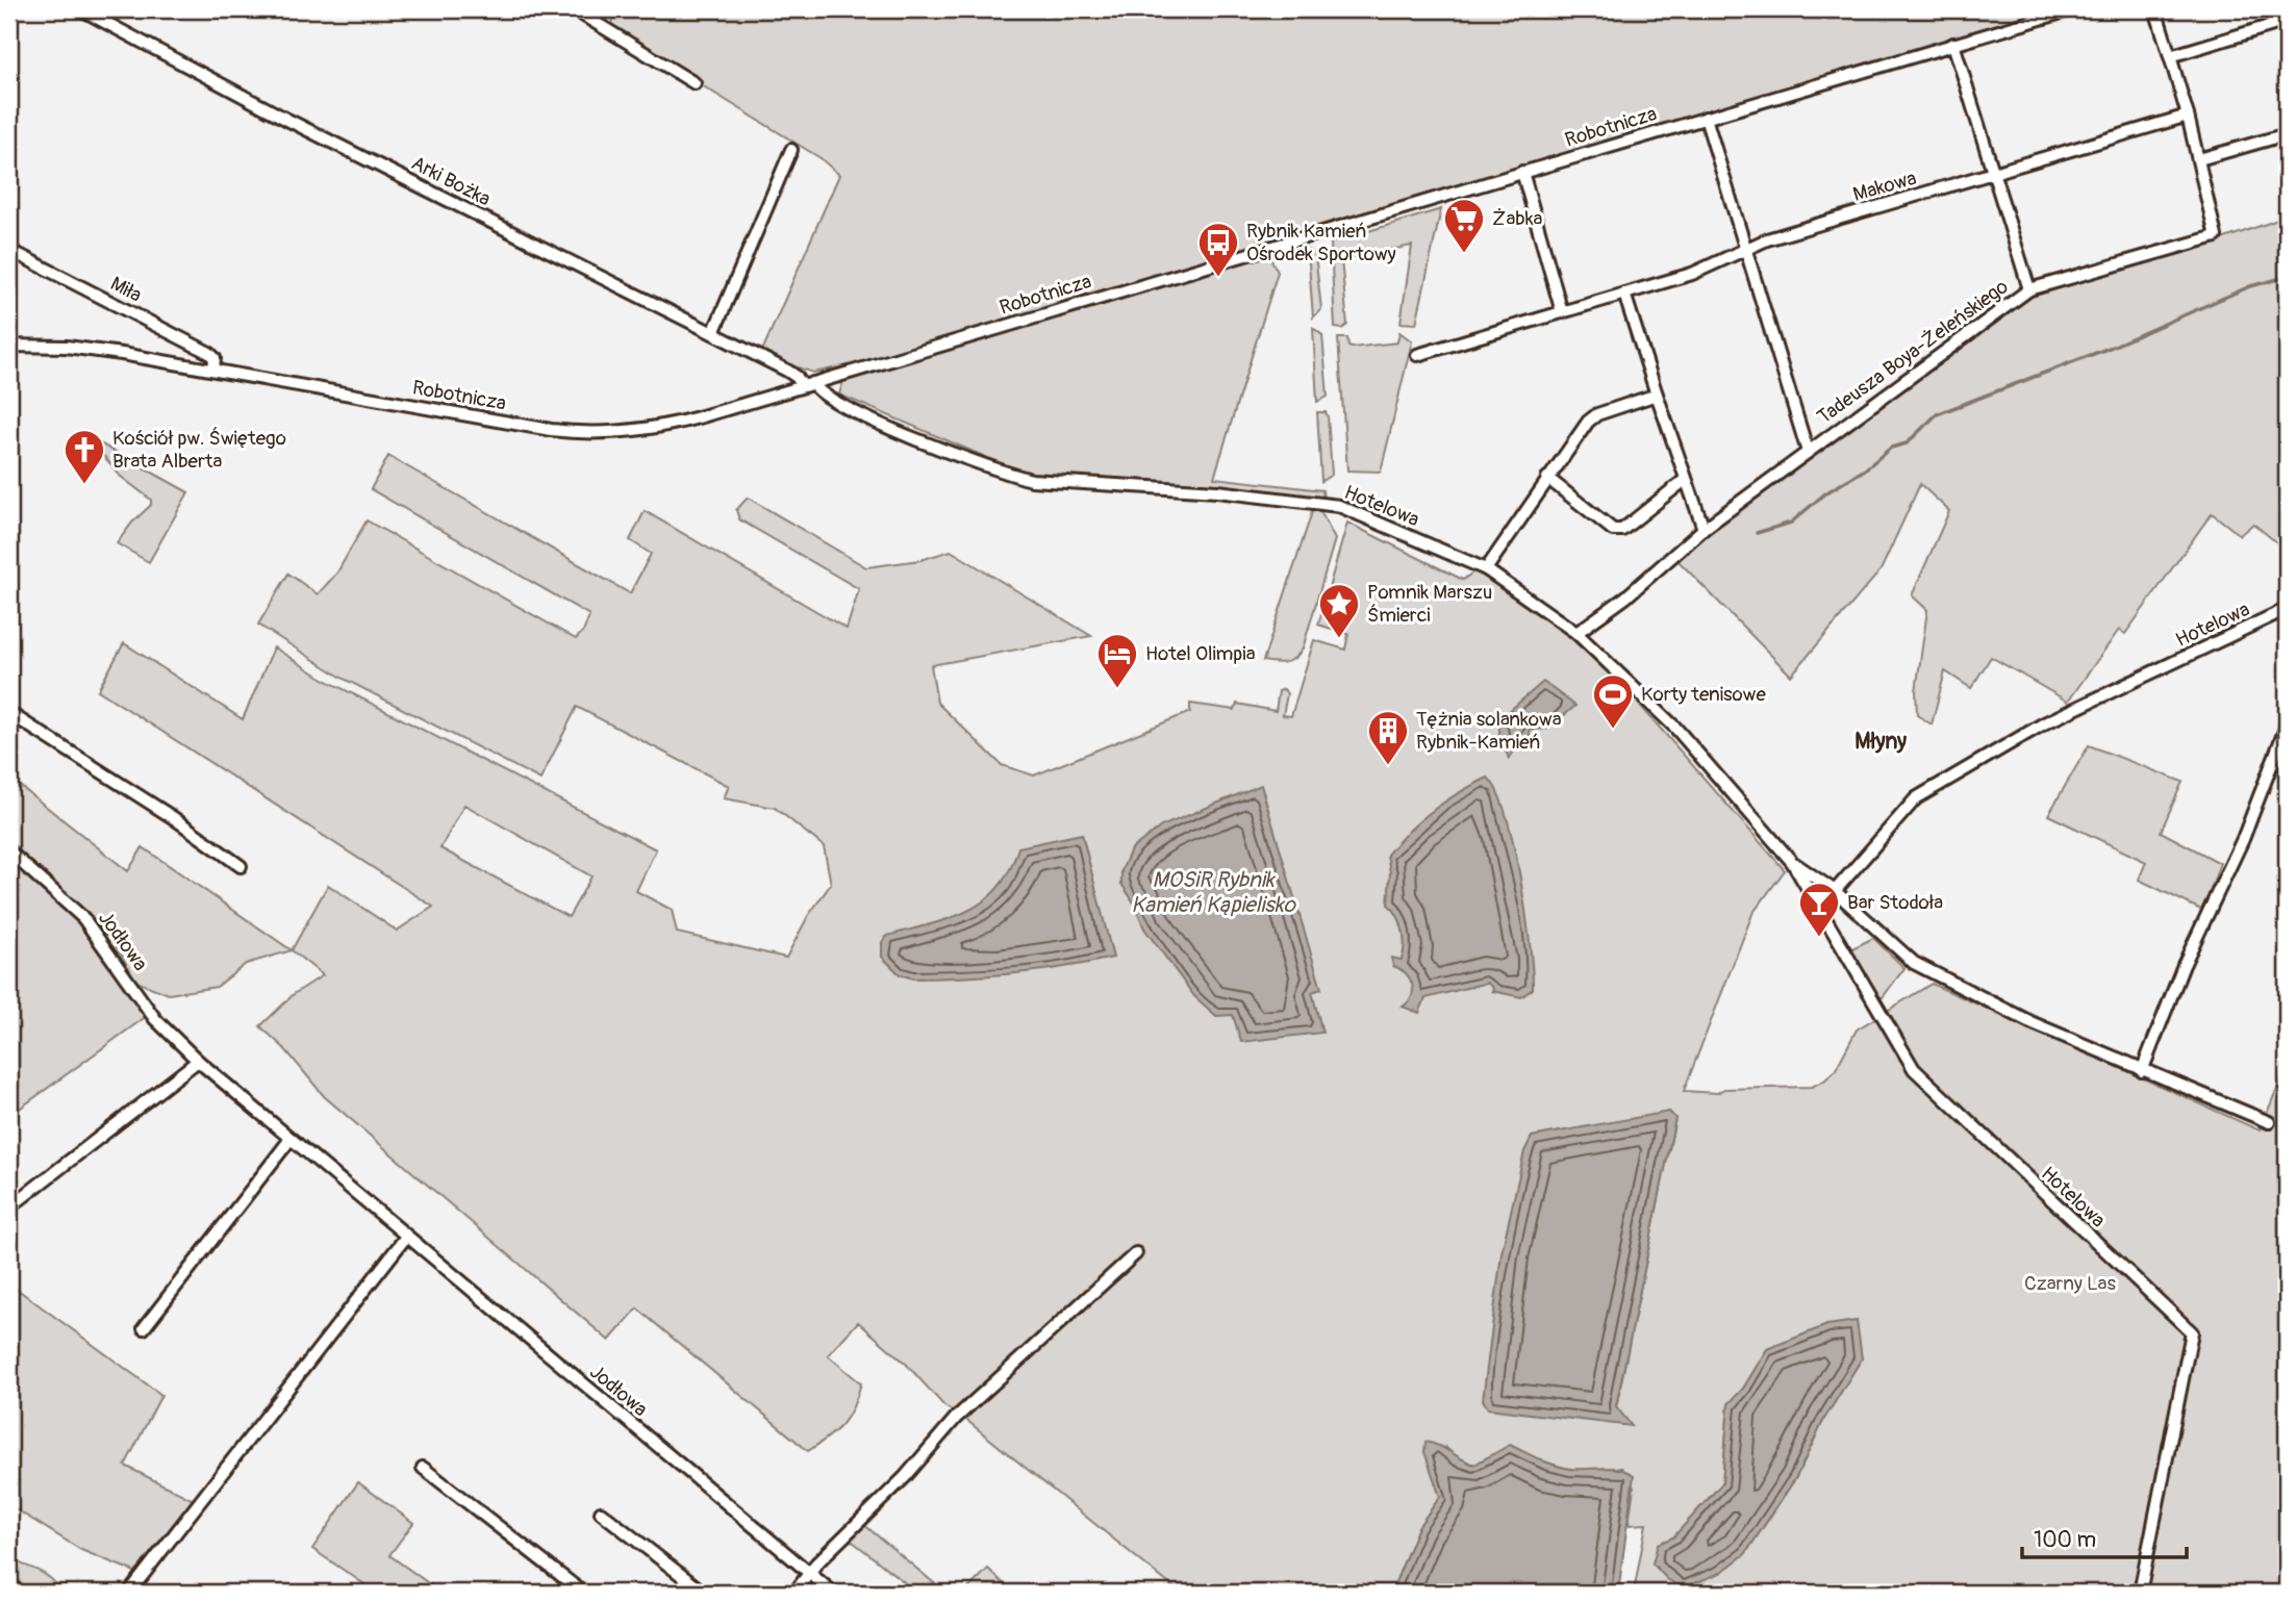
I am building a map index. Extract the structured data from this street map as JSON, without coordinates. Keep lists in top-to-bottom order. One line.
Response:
{"streets":{"street":["Robotnicza","Arki Bożka","Makowa","Miła","Tadeusza Boya-Żeleńskiego","Hotelowa","Jodłowa"]},"crossings":[["Robotnicza","Arki Bożka"],["Robotnicza","Miła"],["Robotnicza","Hotelowa"],["Arki Bożka","Hotelowa"],["Makowa","Tadeusza Boya-Żeleńskiego"],["Tadeusza Boya-Żeleńskiego","Hotelowa"]],"districts":["Młyny"],"water":["MOSiR Rybnik Kamień Kąpielisko"],"parks":["Czarny Las"],"places":{"supermarket":["Żabka"],"bus stop":["Rybnik Kamień Ośrodek Sportowy"],"church":["Kościół pw. Świętego Brata Alberta"],"place":["Pomnik Marszu Śmierci"],"hotel":["Hotel Olimpia"],"sports":["Korty tenisowe"],"building":["Tężnia solankowa Rybnik-Kamień"],"bar":["Bar Stodoła"]},"scale_bar":"100 m"}
